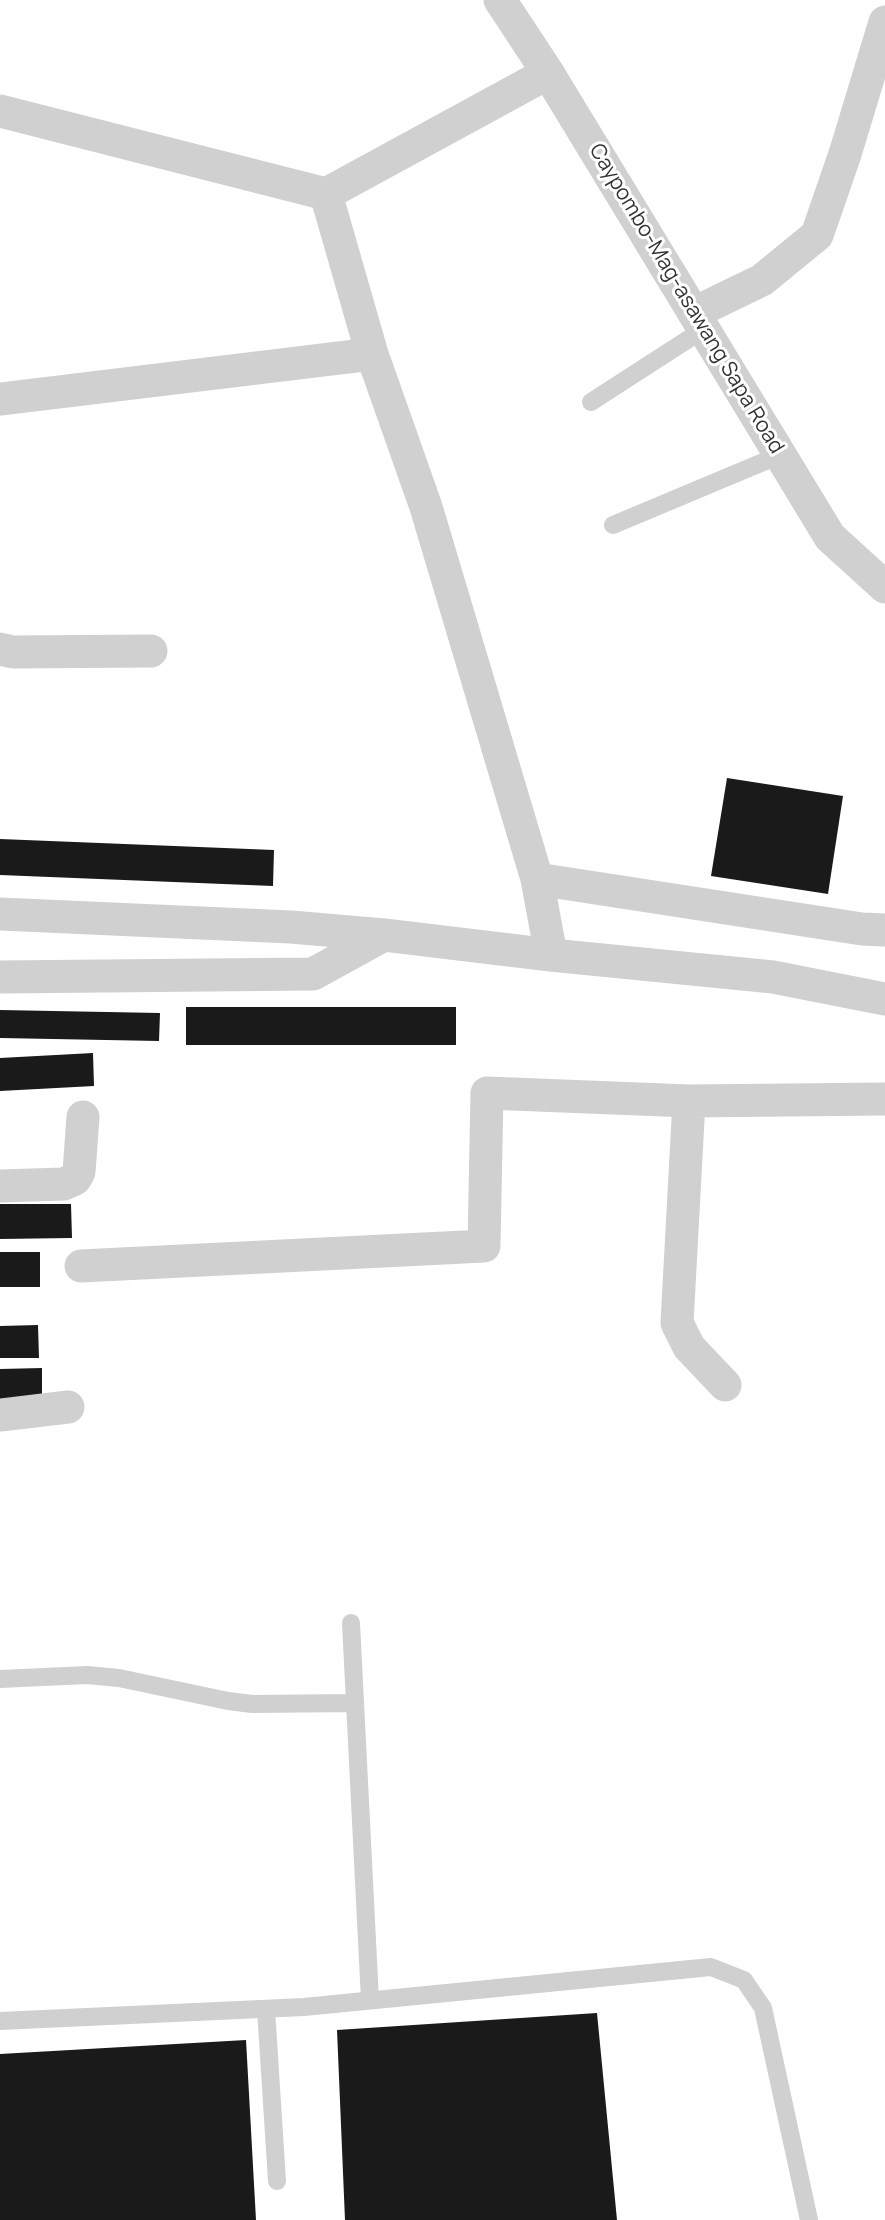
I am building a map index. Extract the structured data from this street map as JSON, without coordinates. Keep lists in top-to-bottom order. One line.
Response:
{"streets":{"street":["Caypombo-Mag-asawang Sapa Road"]}}
